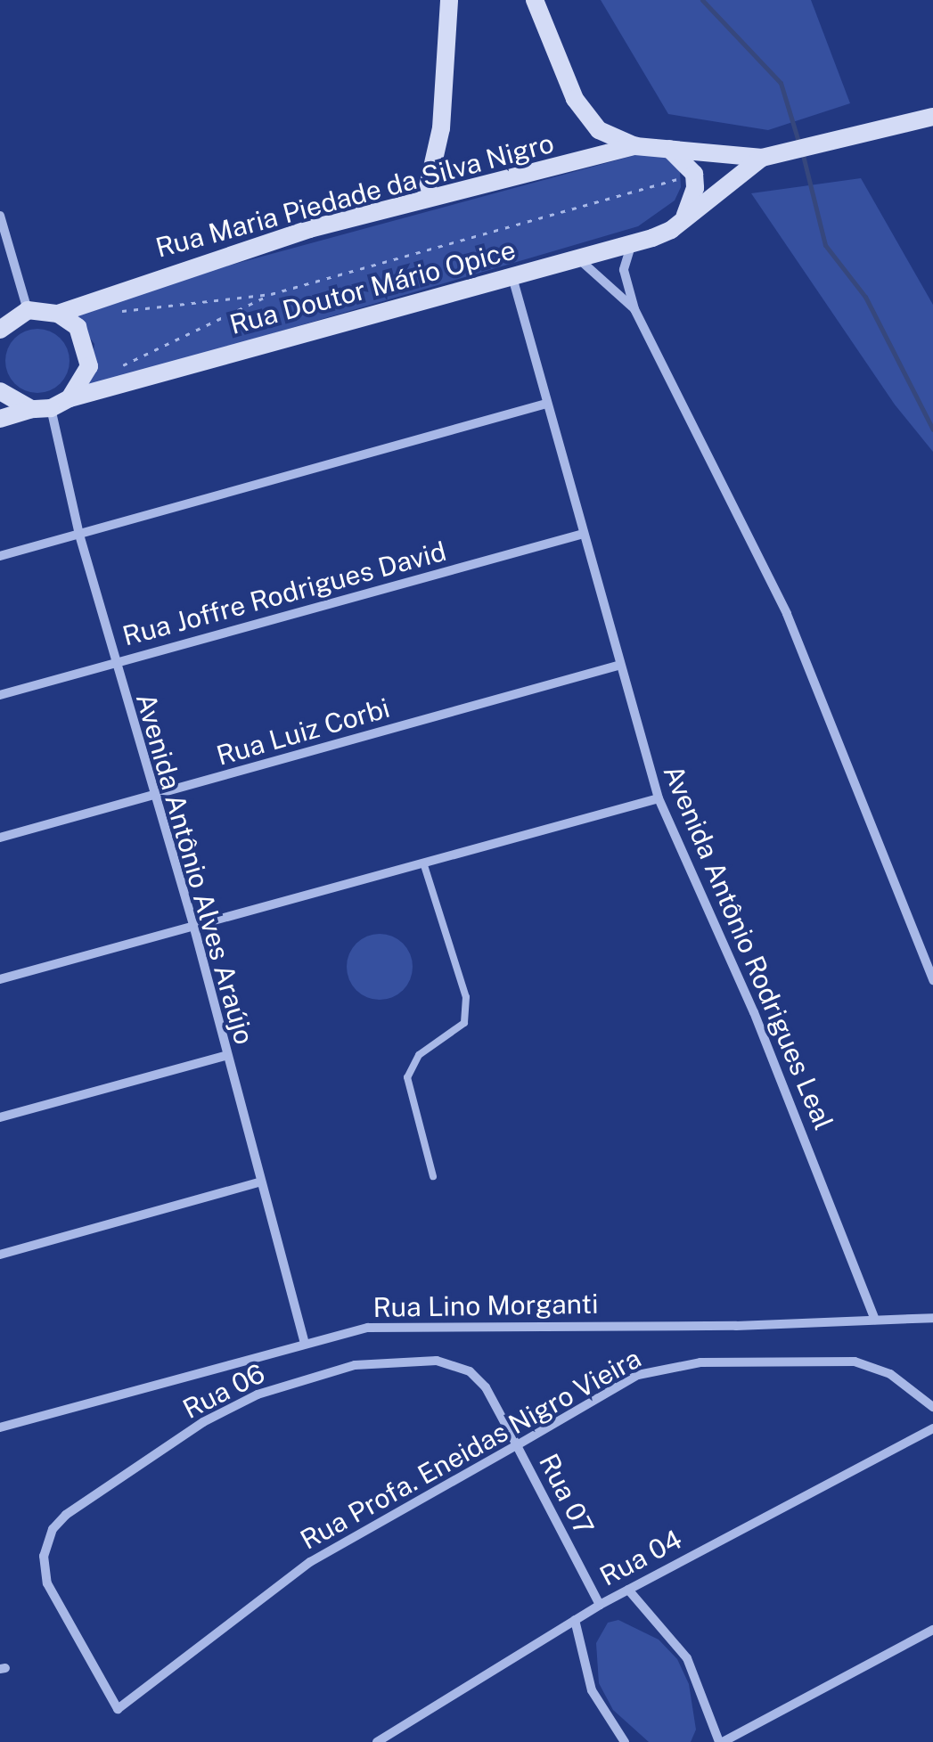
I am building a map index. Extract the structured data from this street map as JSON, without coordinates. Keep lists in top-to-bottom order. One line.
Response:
{"streets":{"street":["Rua Maria Piedade da Silva Nigro","Rua Doutor Mário Opice","Rua Joffre Rodrigues David","Rua Luiz Corbi","Avenida Antônio Alves Araújo","Avenida Antônio Rodrigues Leal","Rua Lino Morganti","Rua 06","Rua Profa. Eneidas Nigro Vieira","Rua 07","Rua 04"]},"crossings":[["Rua Maria Piedade da Silva Nigro","Rua Doutor Mário Opice"],["Rua Doutor Mário Opice","Avenida Antônio Alves Araújo"],["Rua Doutor Mário Opice","Avenida Antônio Rodrigues Leal"],["Rua Joffre Rodrigues David","Avenida Antônio Alves Araújo"],["Rua Joffre Rodrigues David","Avenida Antônio Rodrigues Leal"],["Rua Luiz Corbi","Avenida Antônio Alves Araújo"],["Rua Luiz Corbi","Avenida Antônio Rodrigues Leal"],["Avenida Antônio Alves Araújo","Rua Lino Morganti"],["Avenida Antônio Rodrigues Leal","Rua Lino Morganti"],["Rua 06","Rua Profa. Eneidas Nigro Vieira"],["Rua 06","Rua 07"],["Rua Profa. Eneidas Nigro Vieira","Rua 07"],["Rua 07","Rua 04"]]}
